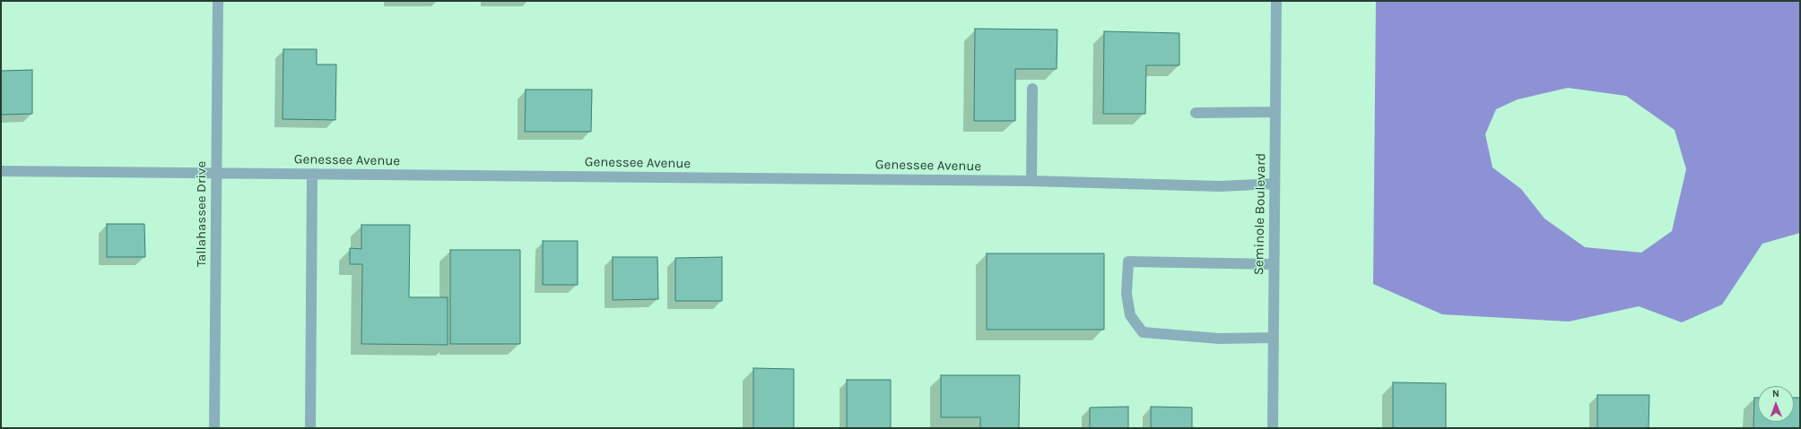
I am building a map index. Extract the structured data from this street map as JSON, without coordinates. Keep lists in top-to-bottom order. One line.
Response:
{"streets":{"street":["Genessee Avenue","Tallahassee Drive","Seminole Boulevard"]},"crossings":[["Genessee Avenue","Tallahassee Drive"],["Genessee Avenue","Seminole Boulevard"]],"north":"top"}
